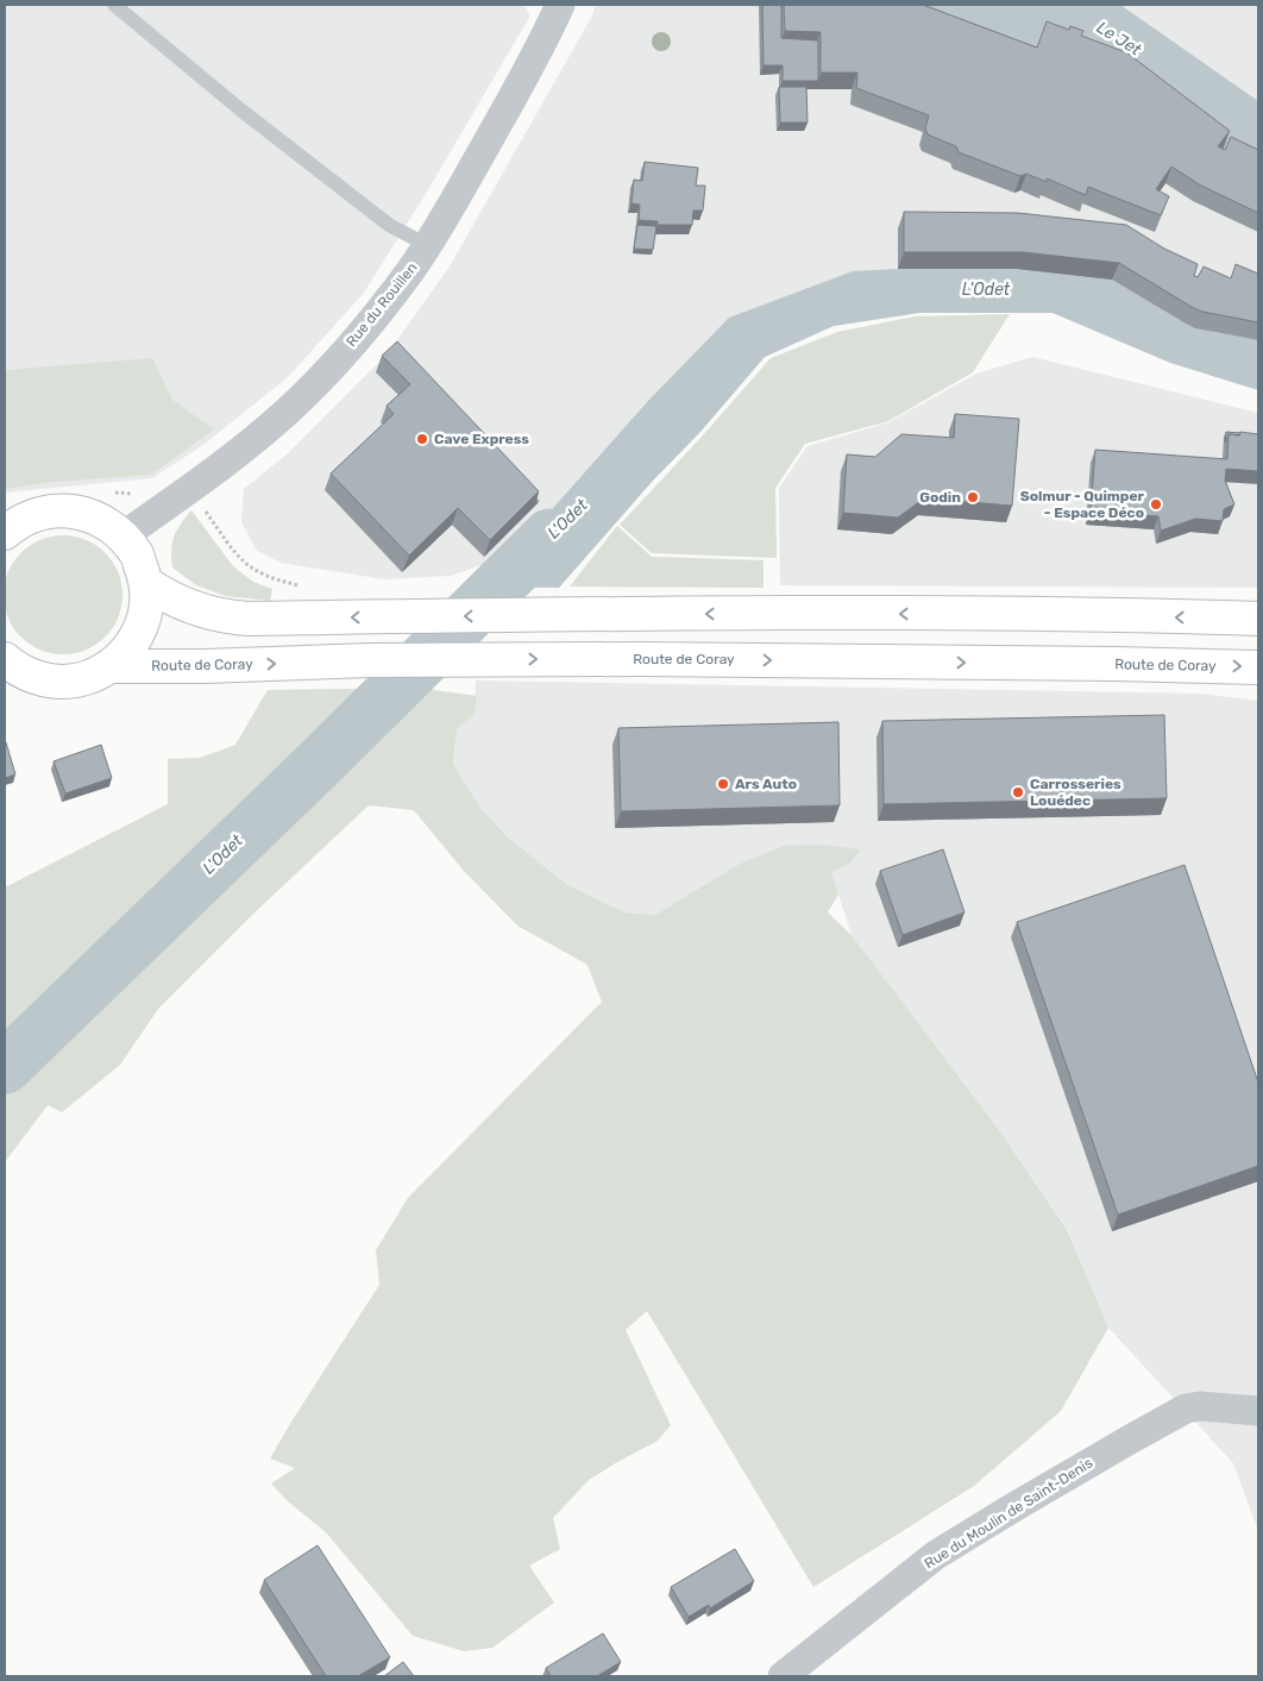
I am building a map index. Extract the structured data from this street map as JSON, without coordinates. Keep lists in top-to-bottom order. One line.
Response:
{"streets":{"main road":["Route de Coray"],"street":["Rue du Rouillen","Rue du Moulin de Saint-Denis"]},"water":["Le Jet","L'Odet"],"places":["Cave Express","Godin","Solmur - Quimper - Espace Déco","Ars Auto","Carrosseries Louédec"]}
